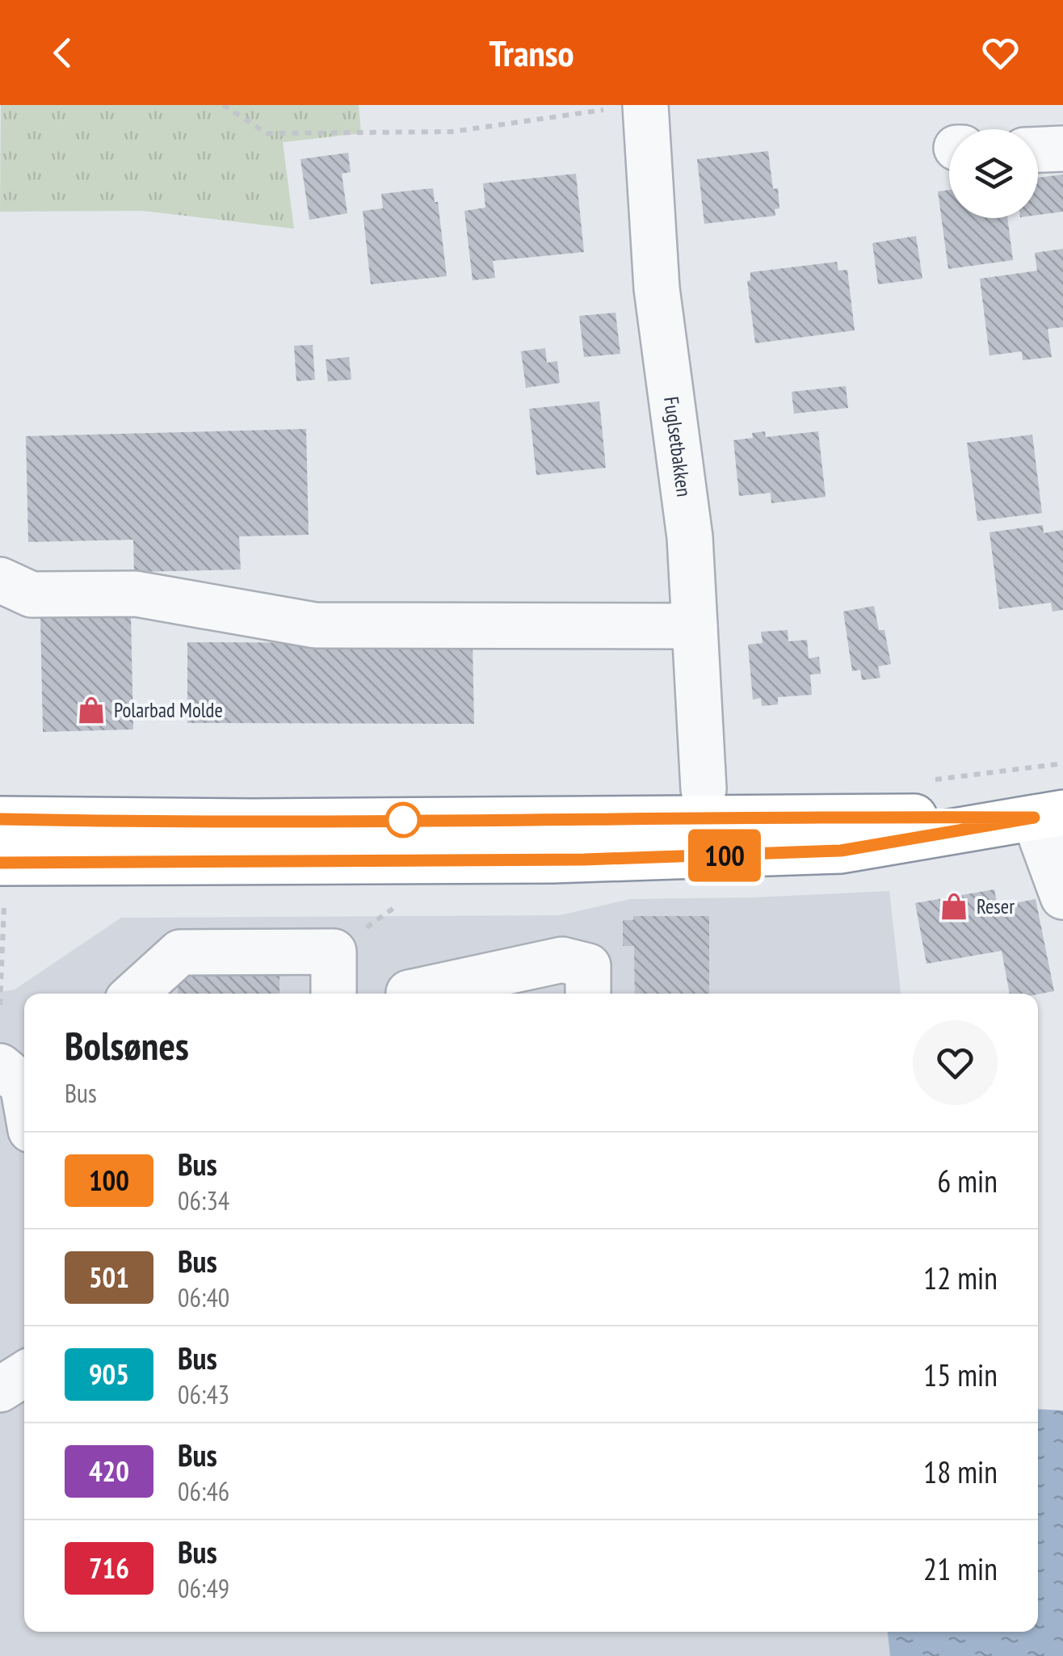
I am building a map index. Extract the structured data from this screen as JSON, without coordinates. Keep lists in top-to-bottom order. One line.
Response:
{"streets":{"street":["Fuglsetbakken"]},"places":{"shop":["Polarbad Molde","Reser"]},"lines":["bus line 100"],"page":{"header":"Transo","on_map":"100","heading":["Bolsønes","Bus"],"list":[{"mark":"100","name":"Bus","note":"06:34","value":"6 min"},{"mark":"501","name":"Bus","note":"06:40","value":"12 min"},{"mark":"905","name":"Bus","note":"06:43","value":"15 min"},{"mark":"420","name":"Bus","note":"06:46","value":"18 min"},{"mark":"716","name":"Bus","note":"06:49","value":"21 min"}]}}
